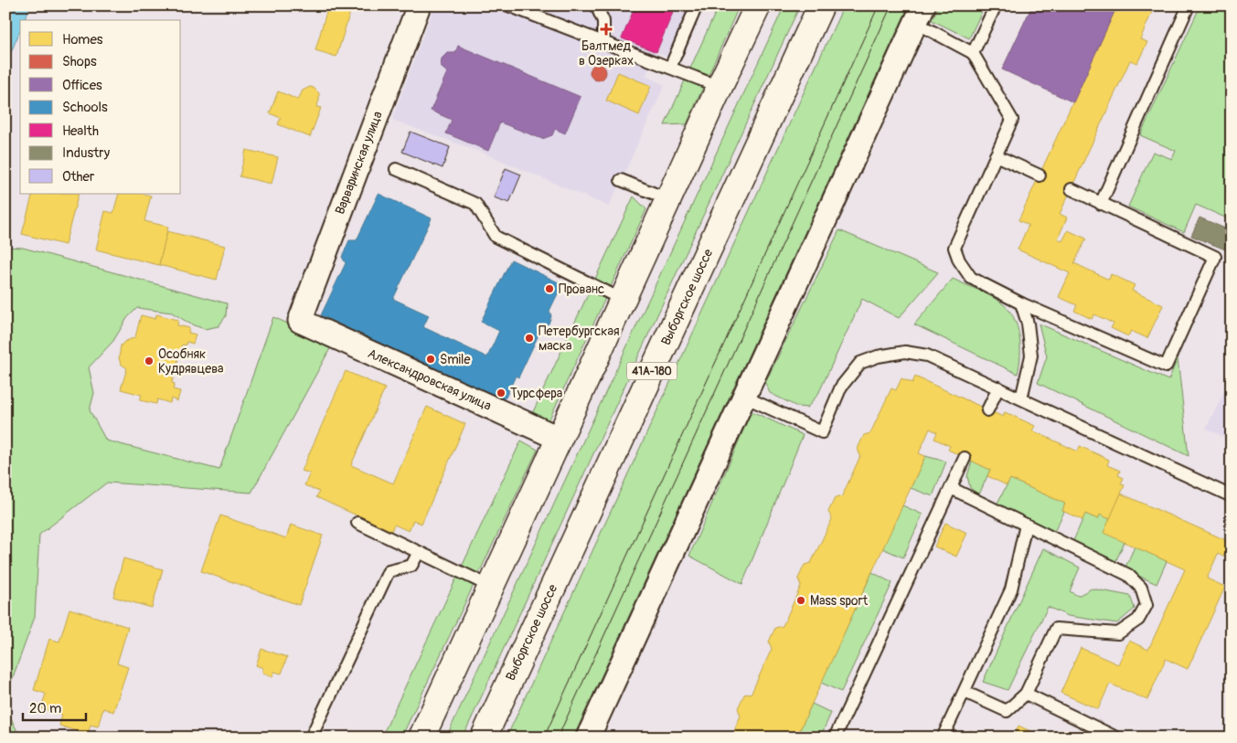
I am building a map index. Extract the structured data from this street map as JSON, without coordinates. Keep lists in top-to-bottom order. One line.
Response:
{"streets":{"main road":["Выборгское шоссе","41А-180"],"street":["Варваринская улица","Александровская улица"]},"crossings":[["Варваринская улица","Александровская улица"]],"places":{"health":["Балтмед в Озерках"],"other":["Прованс","Петербургская маска","Smile","Особняк Кудрявцева","Турсфера","Mass sport"]},"legend":["Homes","Shops","Offices","Schools","Health","Industry","Other"],"scale_bar":"20 m"}
